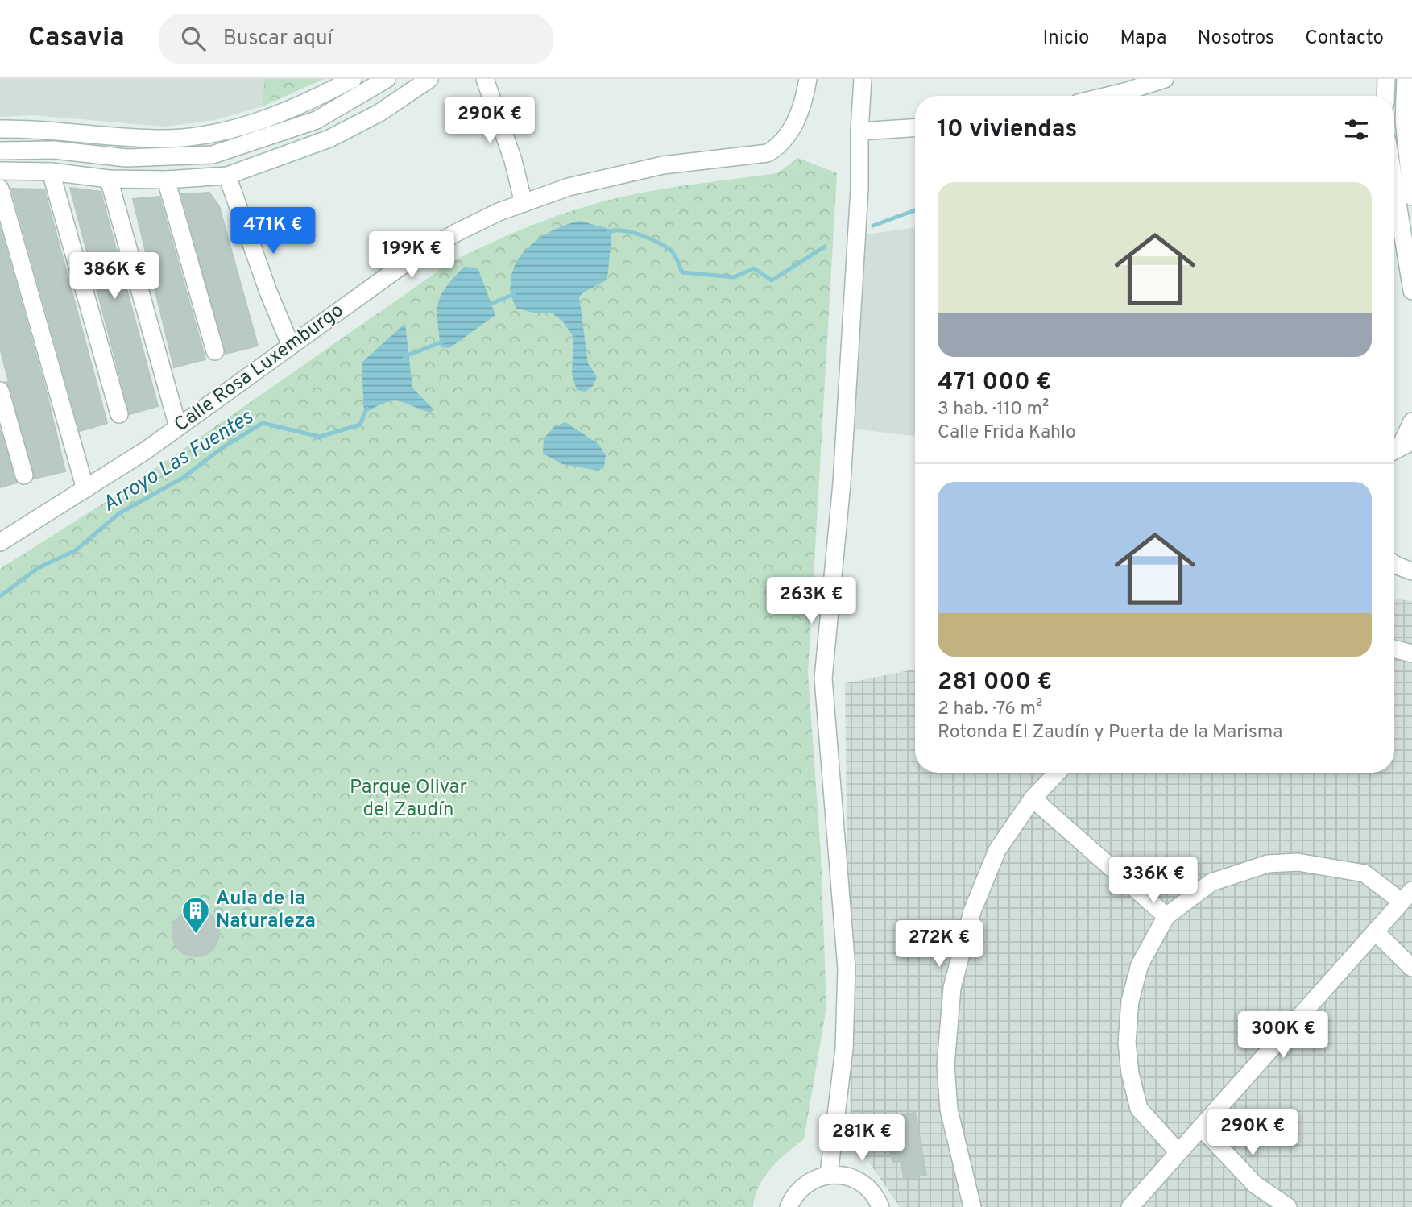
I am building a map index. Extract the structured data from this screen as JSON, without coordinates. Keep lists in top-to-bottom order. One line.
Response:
{"streets":{"street":["Calle Rosa Luxemburgo"]},"water":["Arroyo Las Fuentes"],"parks":["Parque Olivar del Zaudín"],"places":{"building":["Aula de la Naturaleza"]},"page":{"header":"Casavia","search":"Buscar aquí","nav":["Inicio","Mapa","Nosotros","Contacto"],"heading":"10 viviendas","price":["290K €","471K €","199K €","386K €","263K €","336K €","272K €","300K €","290K €","281K €"],"list":[{"name":"471 000 €","note":"3 hab. · 110 m² · Calle Frida Kahlo"},{"name":"281 000 €","note":"2 hab. · 76 m² · Rotonda El Zaudín y Puerta de la Marisma"}]}}
